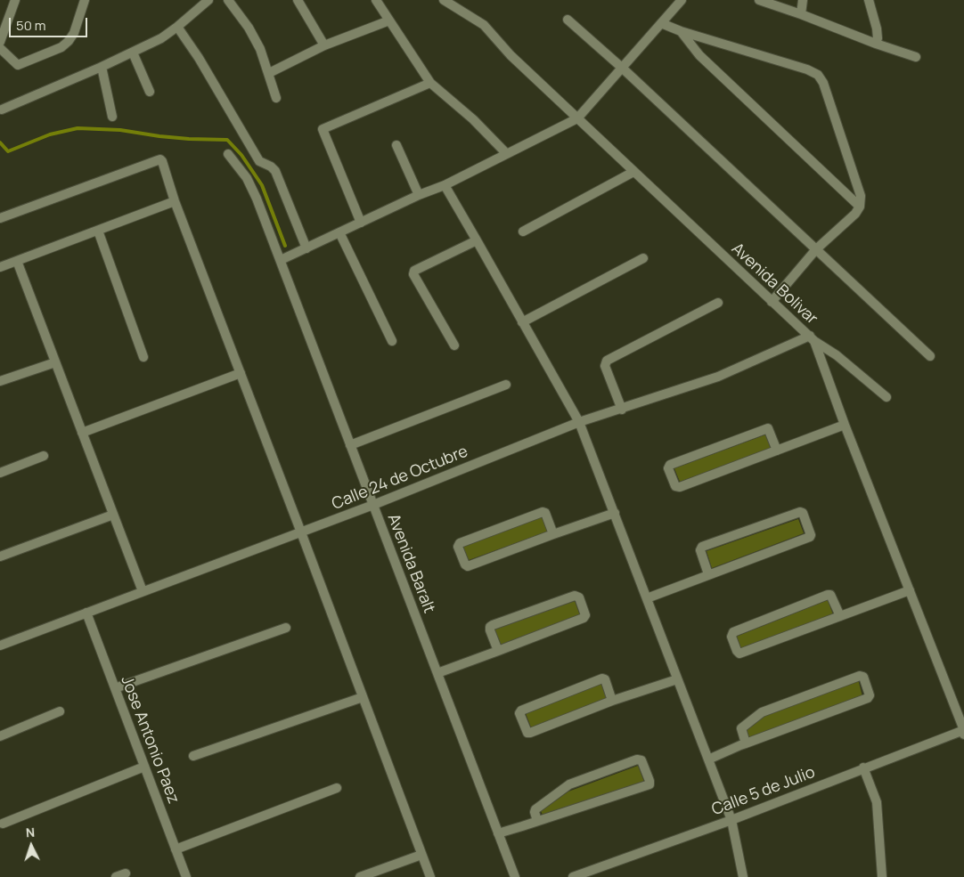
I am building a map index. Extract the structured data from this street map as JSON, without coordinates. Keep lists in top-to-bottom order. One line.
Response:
{"streets":{"street":["Avenida Bolivar","Calle 24 de Octubre","Avenida Baralt","Jose Antonio Paez","Calle 5 de Julio"]},"crossings":[["Avenida Bolivar","Calle 24 de Octubre"],["Avenida Bolivar","Calle 5 de Julio"],["Calle 24 de Octubre","Avenida Baralt"],["Calle 24 de Octubre","Jose Antonio Paez"]],"scale_bar":"50 m","north":"top"}
